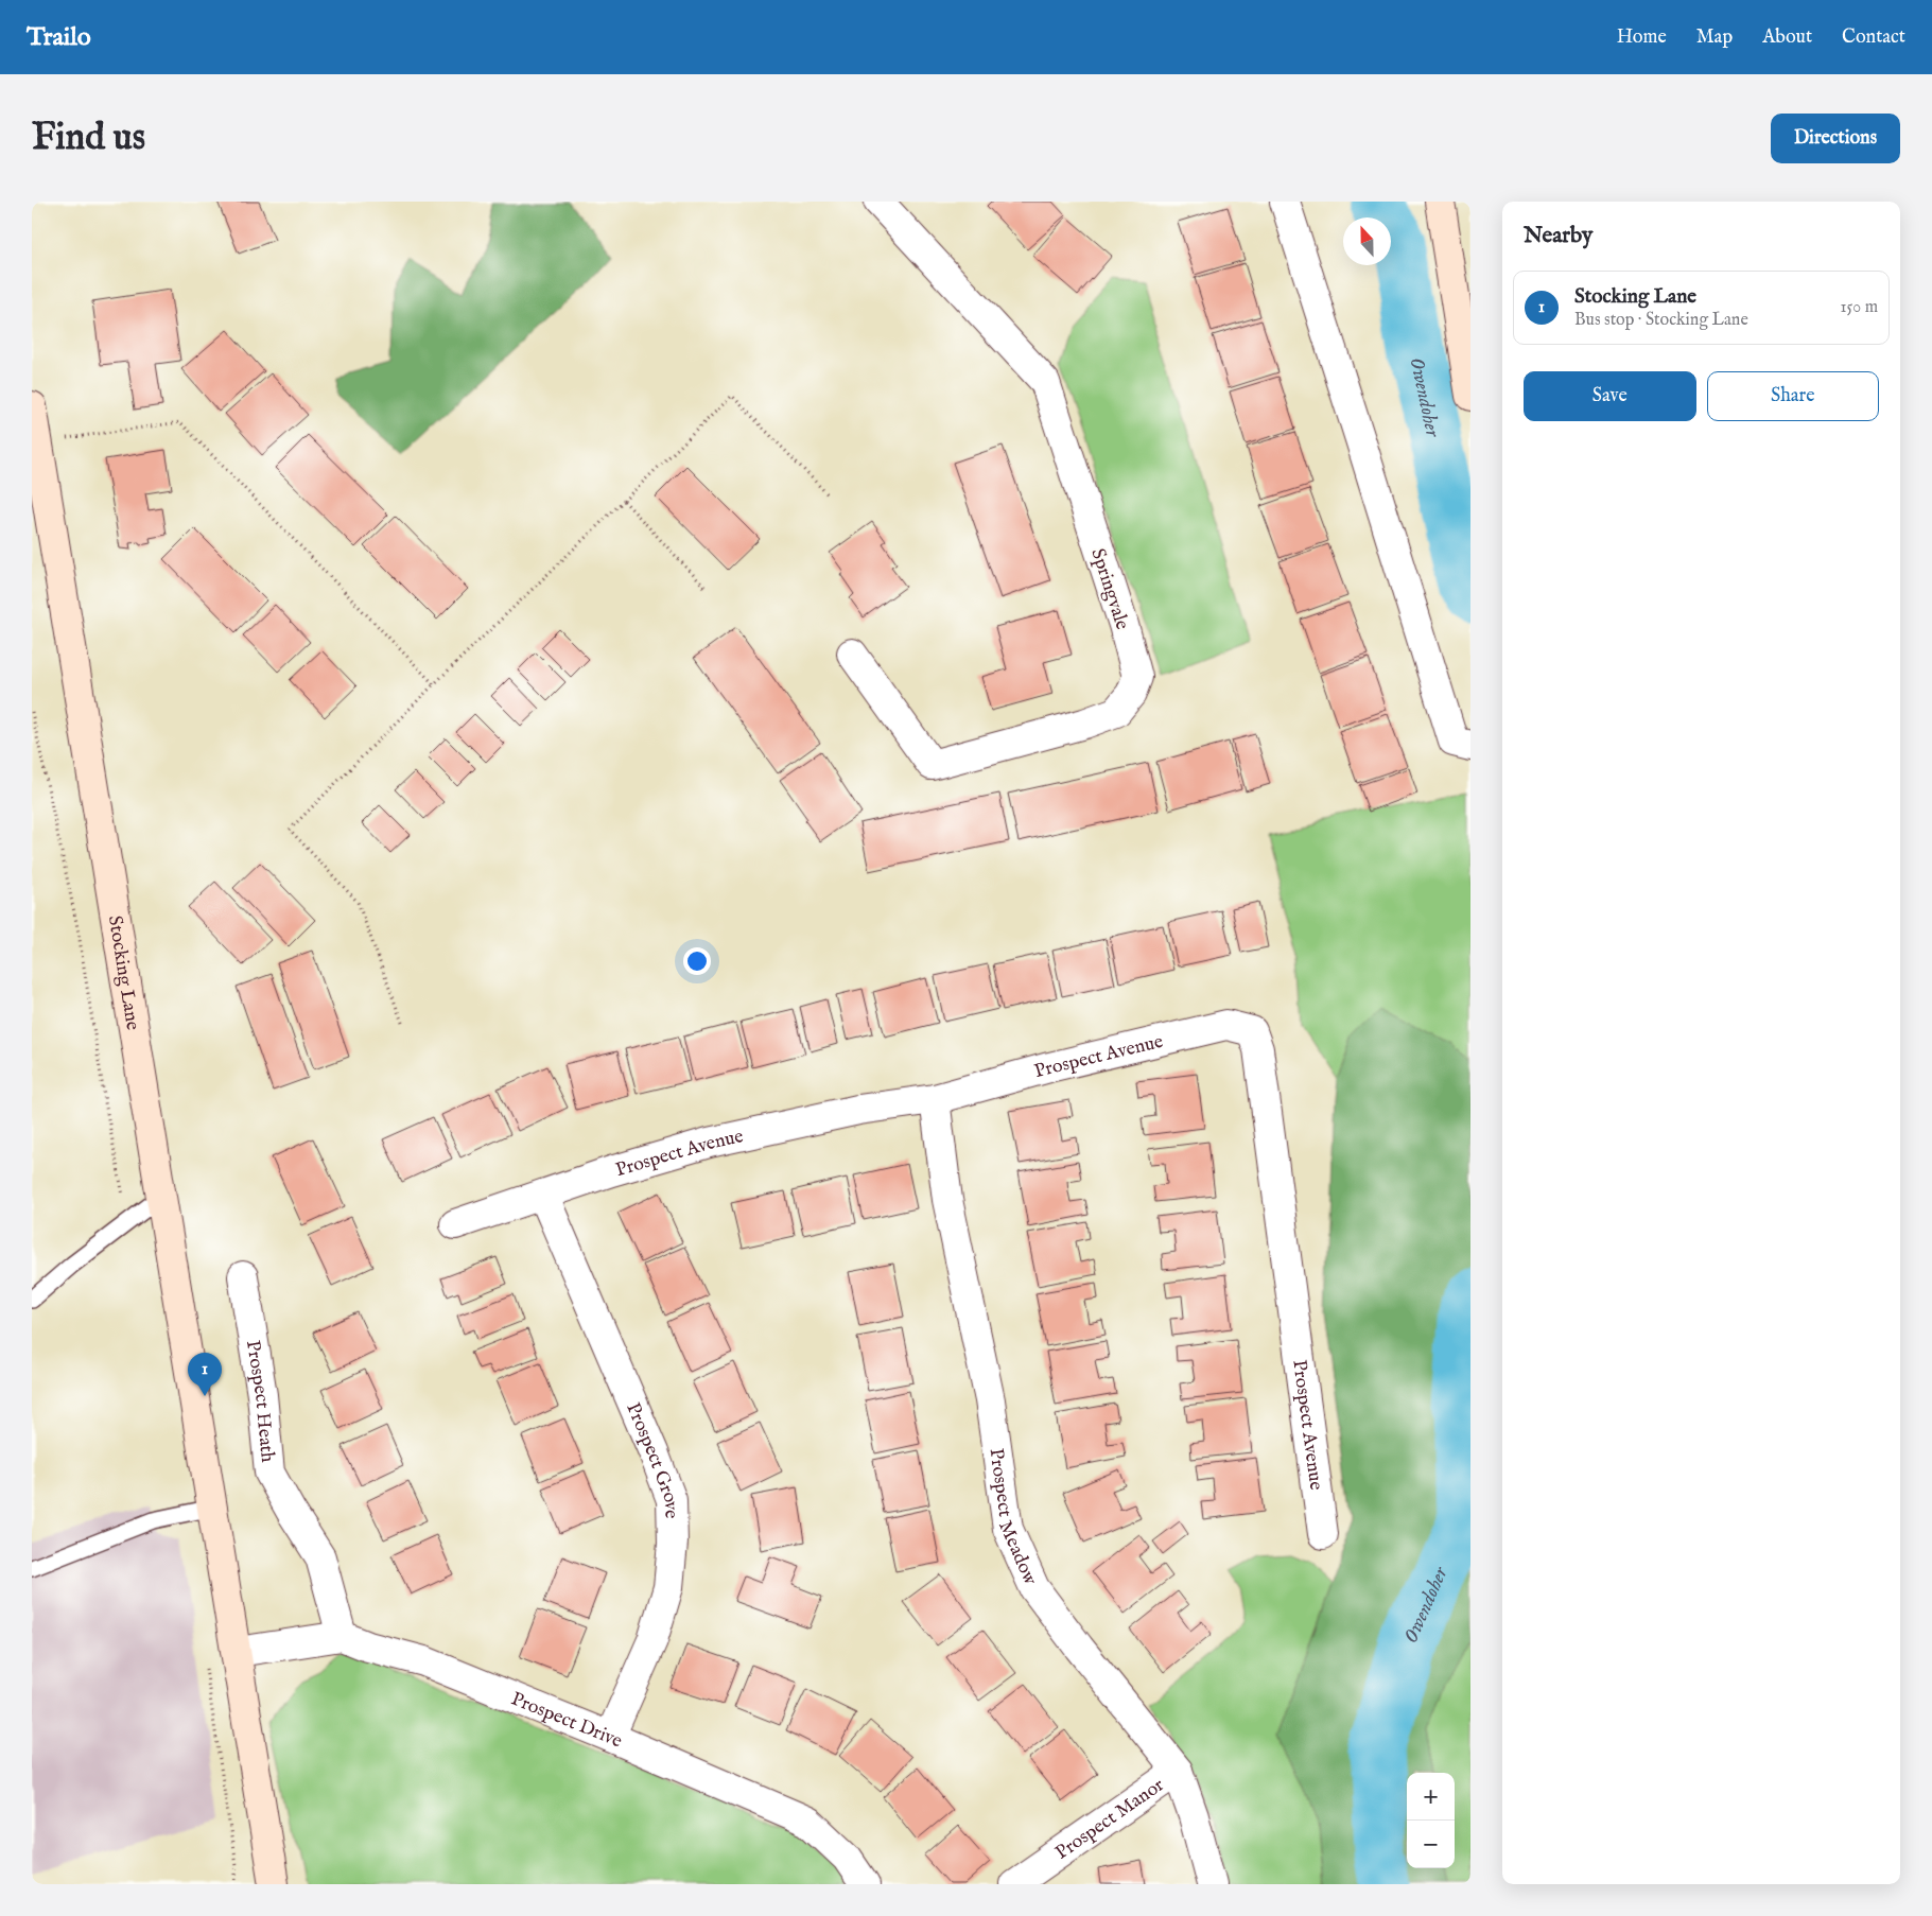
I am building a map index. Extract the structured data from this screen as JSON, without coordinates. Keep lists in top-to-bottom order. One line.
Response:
{"streets":{"main road":["Stocking Lane"],"street":["Springvale","Prospect Avenue","Prospect Heath","Prospect Grove","Prospect Meadow","Prospect Drive","Prospect Manor"]},"crossings":[["Prospect Avenue","Prospect Grove"],["Prospect Avenue","Prospect Meadow"],["Prospect Heath","Prospect Drive"],["Prospect Grove","Prospect Drive"],["Prospect Meadow","Prospect Manor"]],"water":["Owendoher"],"north":"top","page":{"header":"Trailo","nav":["Home","Map","About","Contact"],"buttons":["Directions",["Save","Share"]],"title":"Find us","heading":"Nearby","list":[{"mark":"1","name":"Stocking Lane","note":"Bus stop · Stocking Lane","value":"150 m"}],"pins":"1","map_buttons":["+","−"]}}
